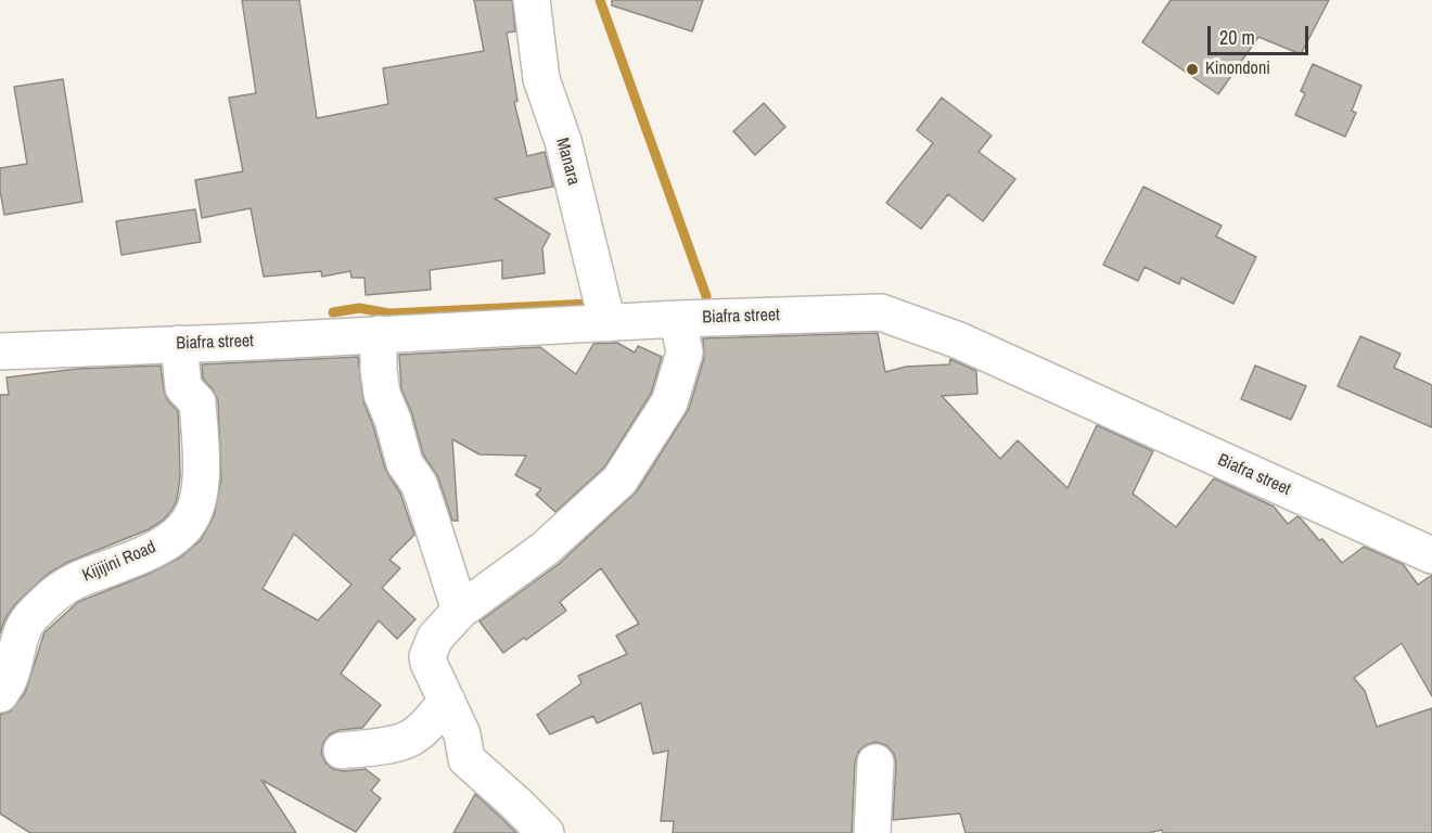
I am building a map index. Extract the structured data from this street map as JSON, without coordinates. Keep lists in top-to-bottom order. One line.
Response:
{"streets":{"street":["Manara","Biafra street","Kijijini Road"]},"crossings":[["Manara","Biafra street"],["Biafra street","Kijijini Road"]],"places":["Kinondoni"],"scale_bar":"20 m"}
